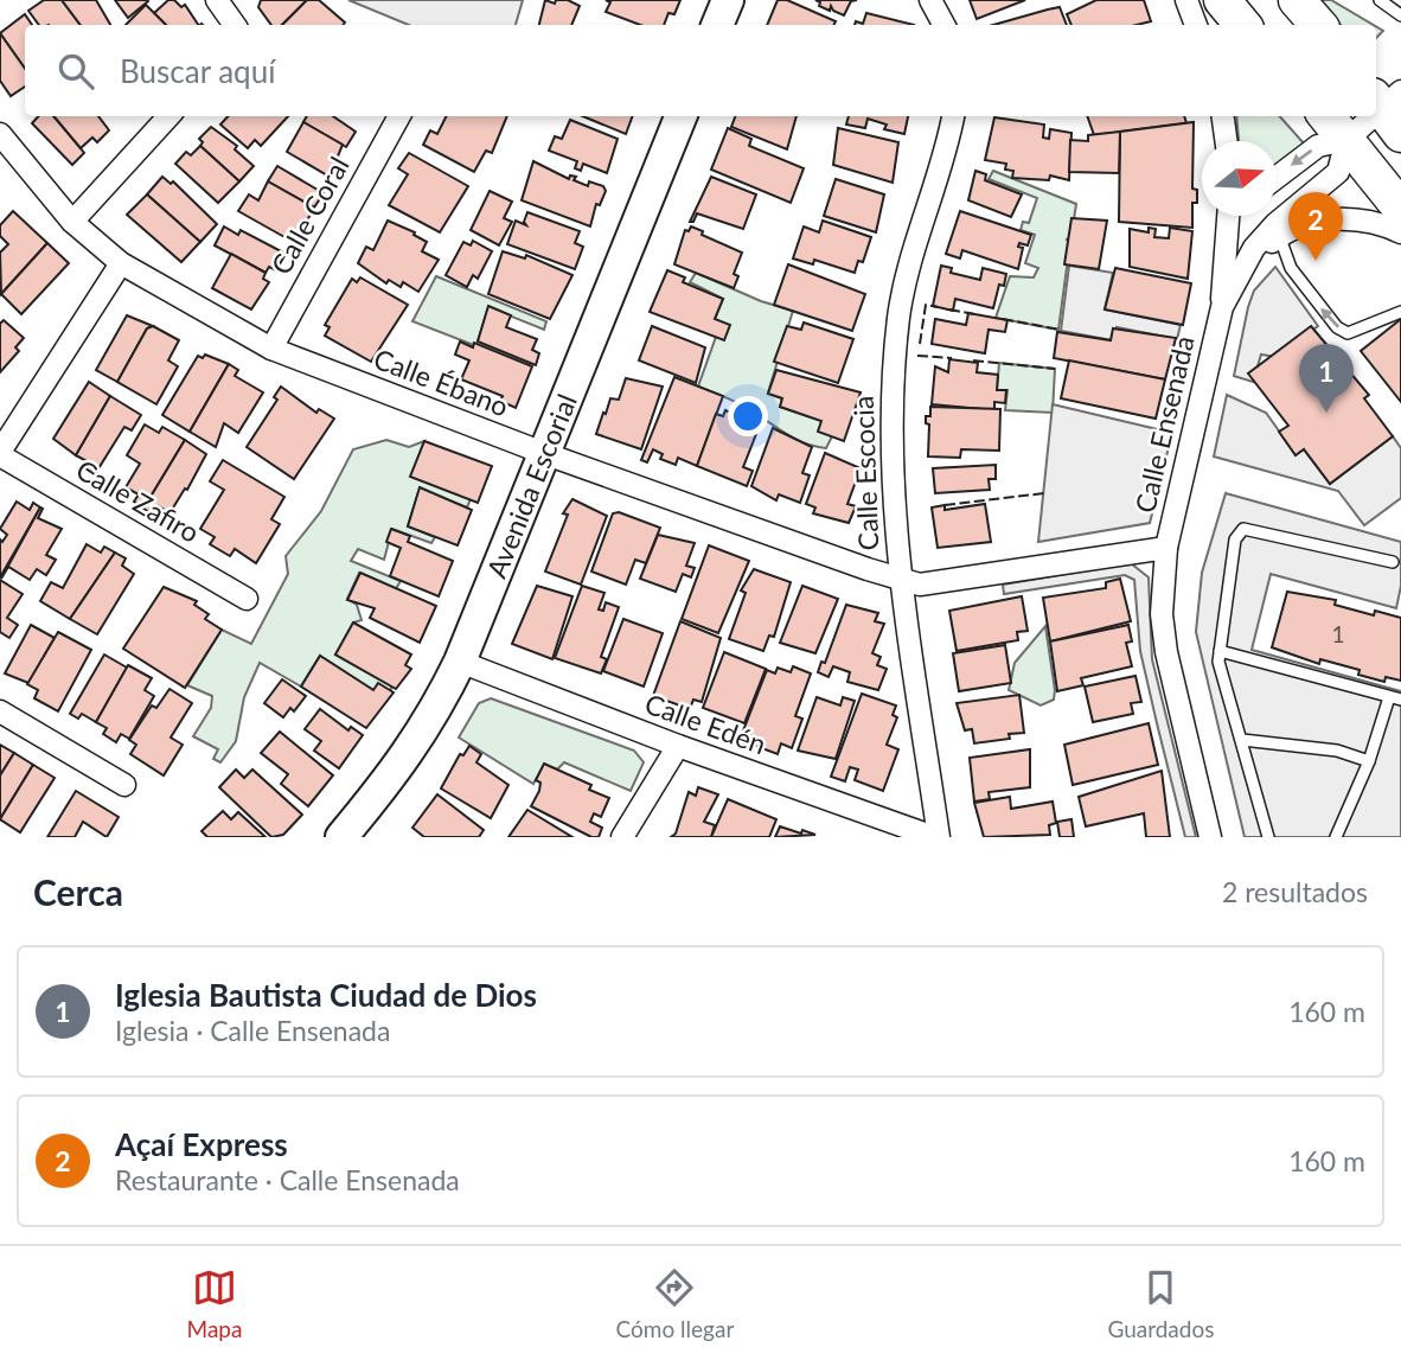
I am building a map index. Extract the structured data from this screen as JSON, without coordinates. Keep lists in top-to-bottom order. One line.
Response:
{"streets":{"street":["Calle Coral","Calle Ébano","Calle Ensenada","Calle Escocia","Avenida Escorial","Calle Zafiro","Calle Edén"]},"crossings":[["Calle Coral","Calle Ébano"],["Calle Ébano","Calle Ensenada"],["Calle Ébano","Calle Escocia"],["Calle Ébano","Avenida Escorial"],["Calle Escocia","Calle Edén"],["Avenida Escorial","Calle Edén"]],"house_numbers":["1"],"north":"right","page":{"search":"Buscar aquí","pins":["2","1"],"heading":["Cerca","2 resultados"],"list":[{"mark":"1","name":"Iglesia Bautista Ciudad de Dios","note":"Iglesia · Calle Ensenada","value":"160 m"},{"mark":"2","name":"Açaí Express","note":"Restaurante · Calle Ensenada","value":"160 m"}],"nav":["Mapa","Cómo llegar","Guardados"]}}
